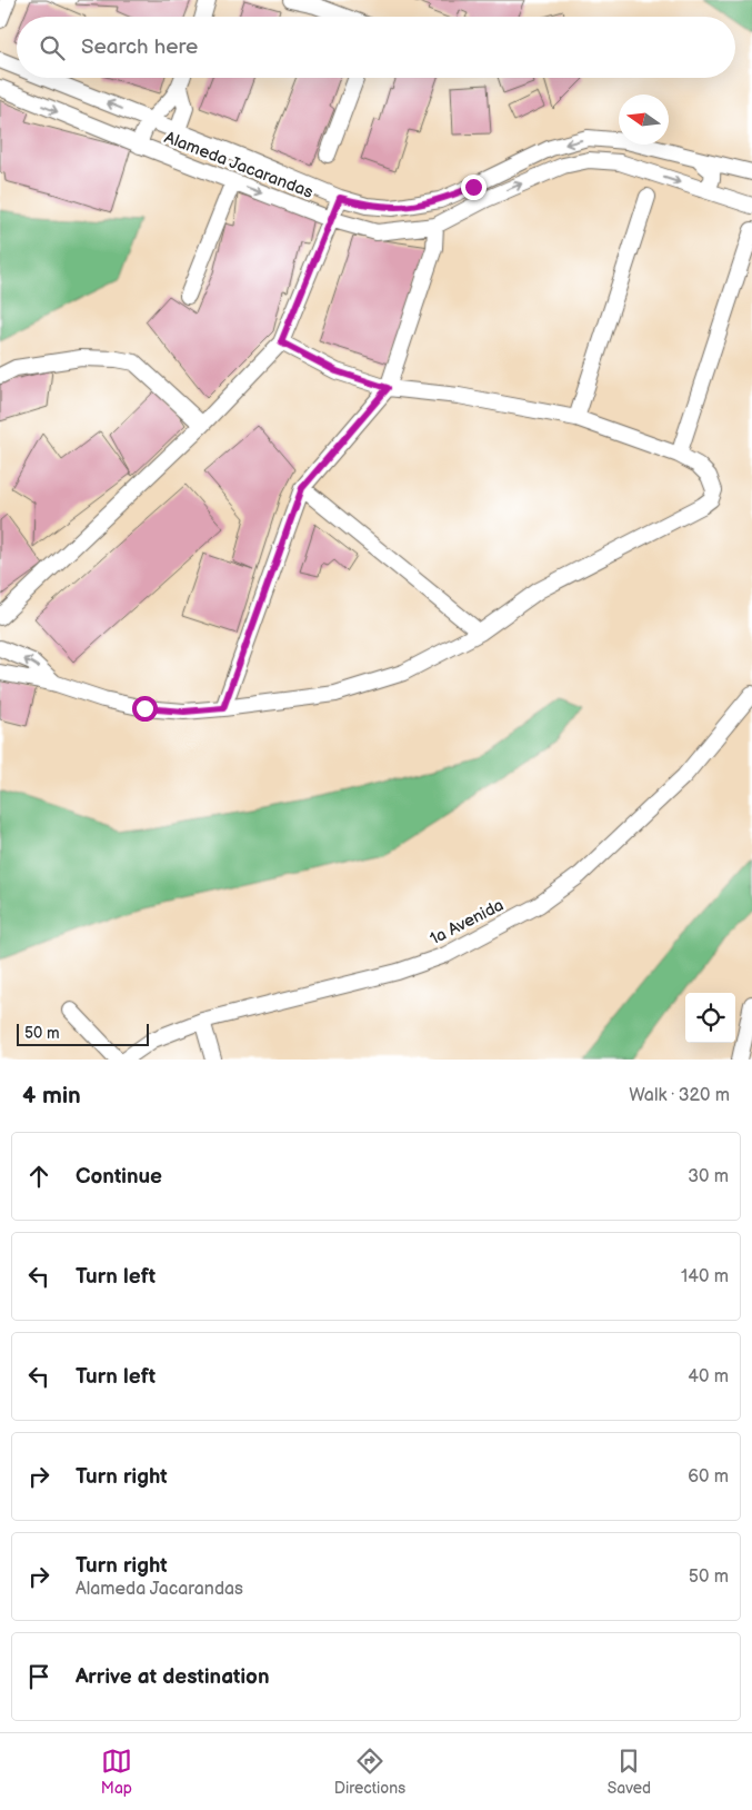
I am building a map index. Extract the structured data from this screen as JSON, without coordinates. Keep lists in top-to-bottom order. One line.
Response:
{"streets":{"street":["Alameda Jacarandas","1a Avenida"]},"scale_bar":"50 m","north":"left","page":{"search":"Search here","scale":"50 m","heading":["4 min","Walk · 320 m"],"list":[["Continue","30 m"],["Turn left","140 m"],["Turn left","40 m"],["Turn right","60 m"],["Turn right","Alameda Jacarandas","50 m"],"Arrive at destination"],"nav":["Map","Directions","Saved"]}}
